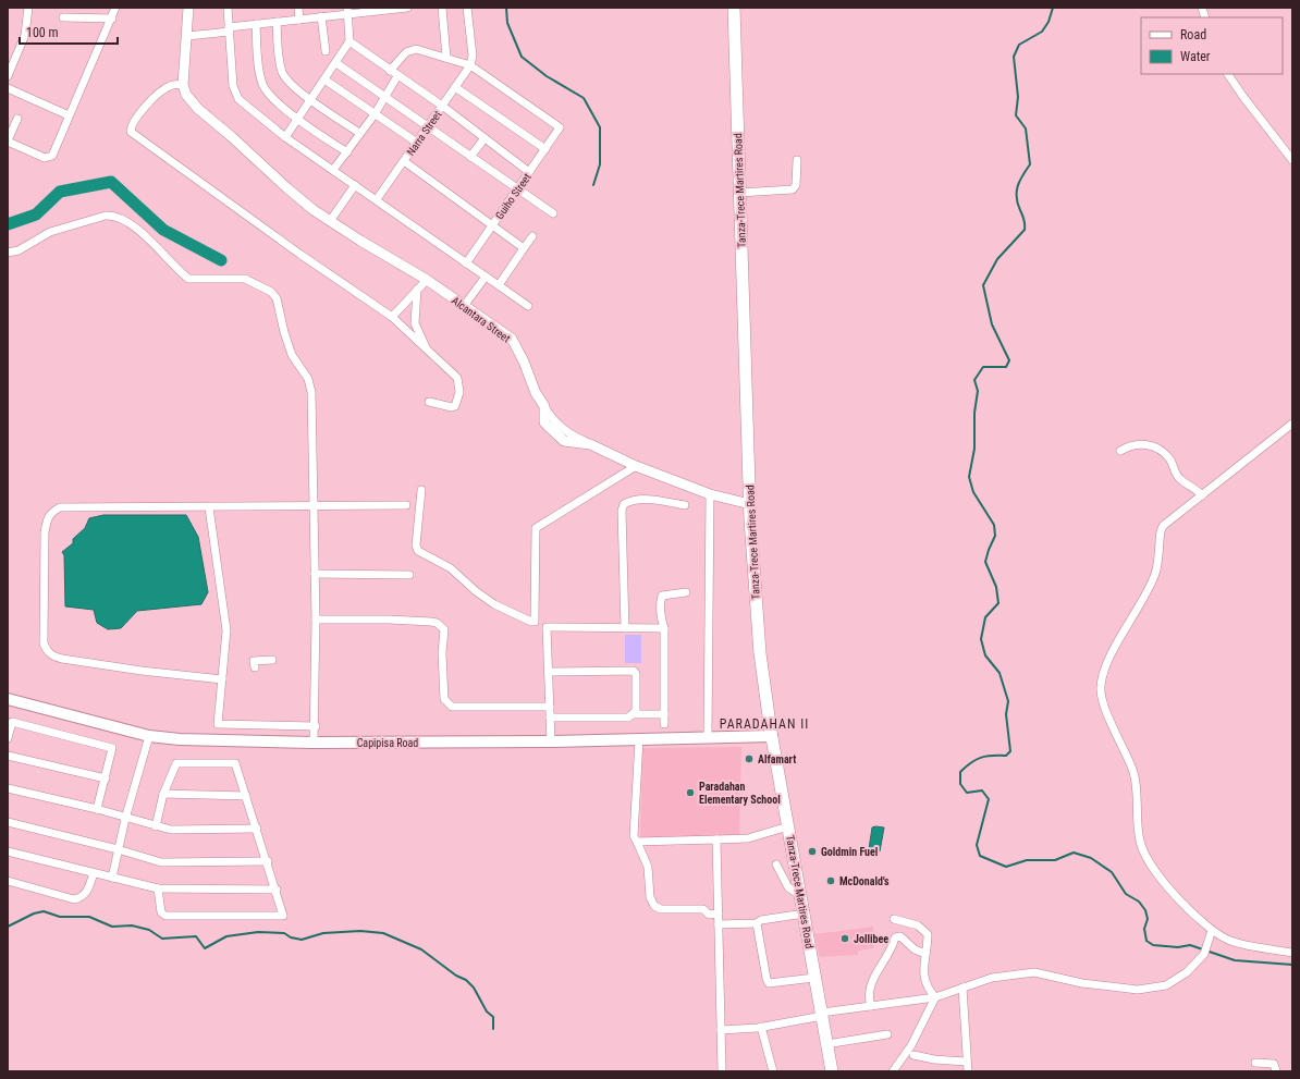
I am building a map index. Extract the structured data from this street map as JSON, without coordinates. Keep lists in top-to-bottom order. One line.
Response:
{"streets":{"main road":["Tanza-Trece Martires Road","Capipisa Road"],"street":["Narra Street","Guiho Street","Alcantara Street"]},"crossings":[["Narra Street","Guiho Street"],["Tanza-Trece Martires Road","Alcantara Street"],["Tanza-Trece Martires Road","Capipisa Road"]],"districts":["PARADAHAN II"],"places":["Alfamart","Paradahan Elementary School","Goldmin Fuel","McDonald's","Jollibee"],"legend":["Road","Water"],"scale_bar":"100 m"}
